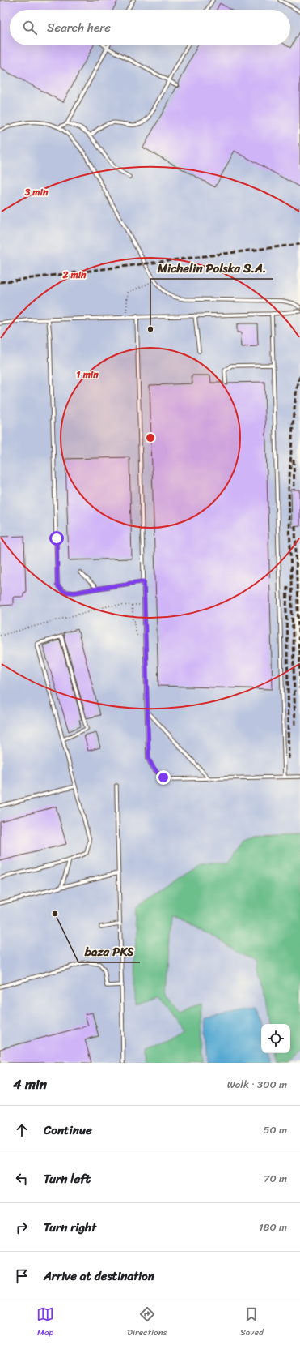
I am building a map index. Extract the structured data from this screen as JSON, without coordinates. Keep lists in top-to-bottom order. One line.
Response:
{"places":["Michelin Polska S.A.","baza PKS"],"page":{"search":"Search here","heading":["4 min","Walk · 300 m"],"list":[["Continue","50 m"],["Turn left","70 m"],["Turn right","180 m"],"Arrive at destination"],"nav":["Map","Directions","Saved"]},"rings":["3 min","2 min","1 min"]}
